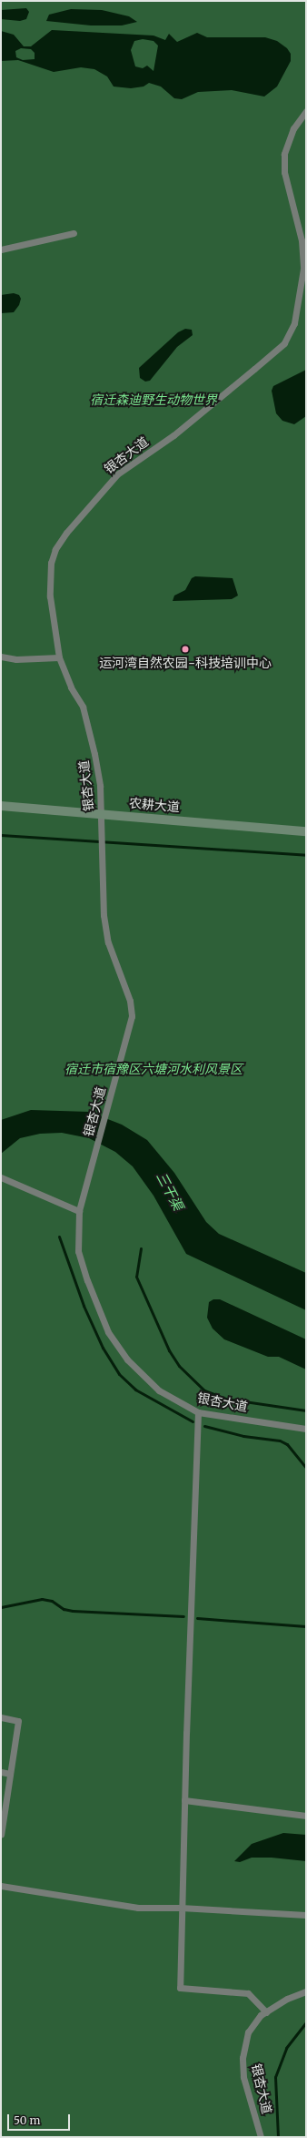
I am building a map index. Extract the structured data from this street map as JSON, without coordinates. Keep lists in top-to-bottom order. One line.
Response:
{"streets":{"street":["银杏大道","农耕大道"]},"crossings":[["银杏大道","农耕大道"]],"water":["三干渠"],"parks":["宿迁森迪野生动物世界","宿迁市宿豫区六塘河水利风景区"],"places":["运河湾自然农园-科技培训中心"],"scale_bar":"50 m"}
